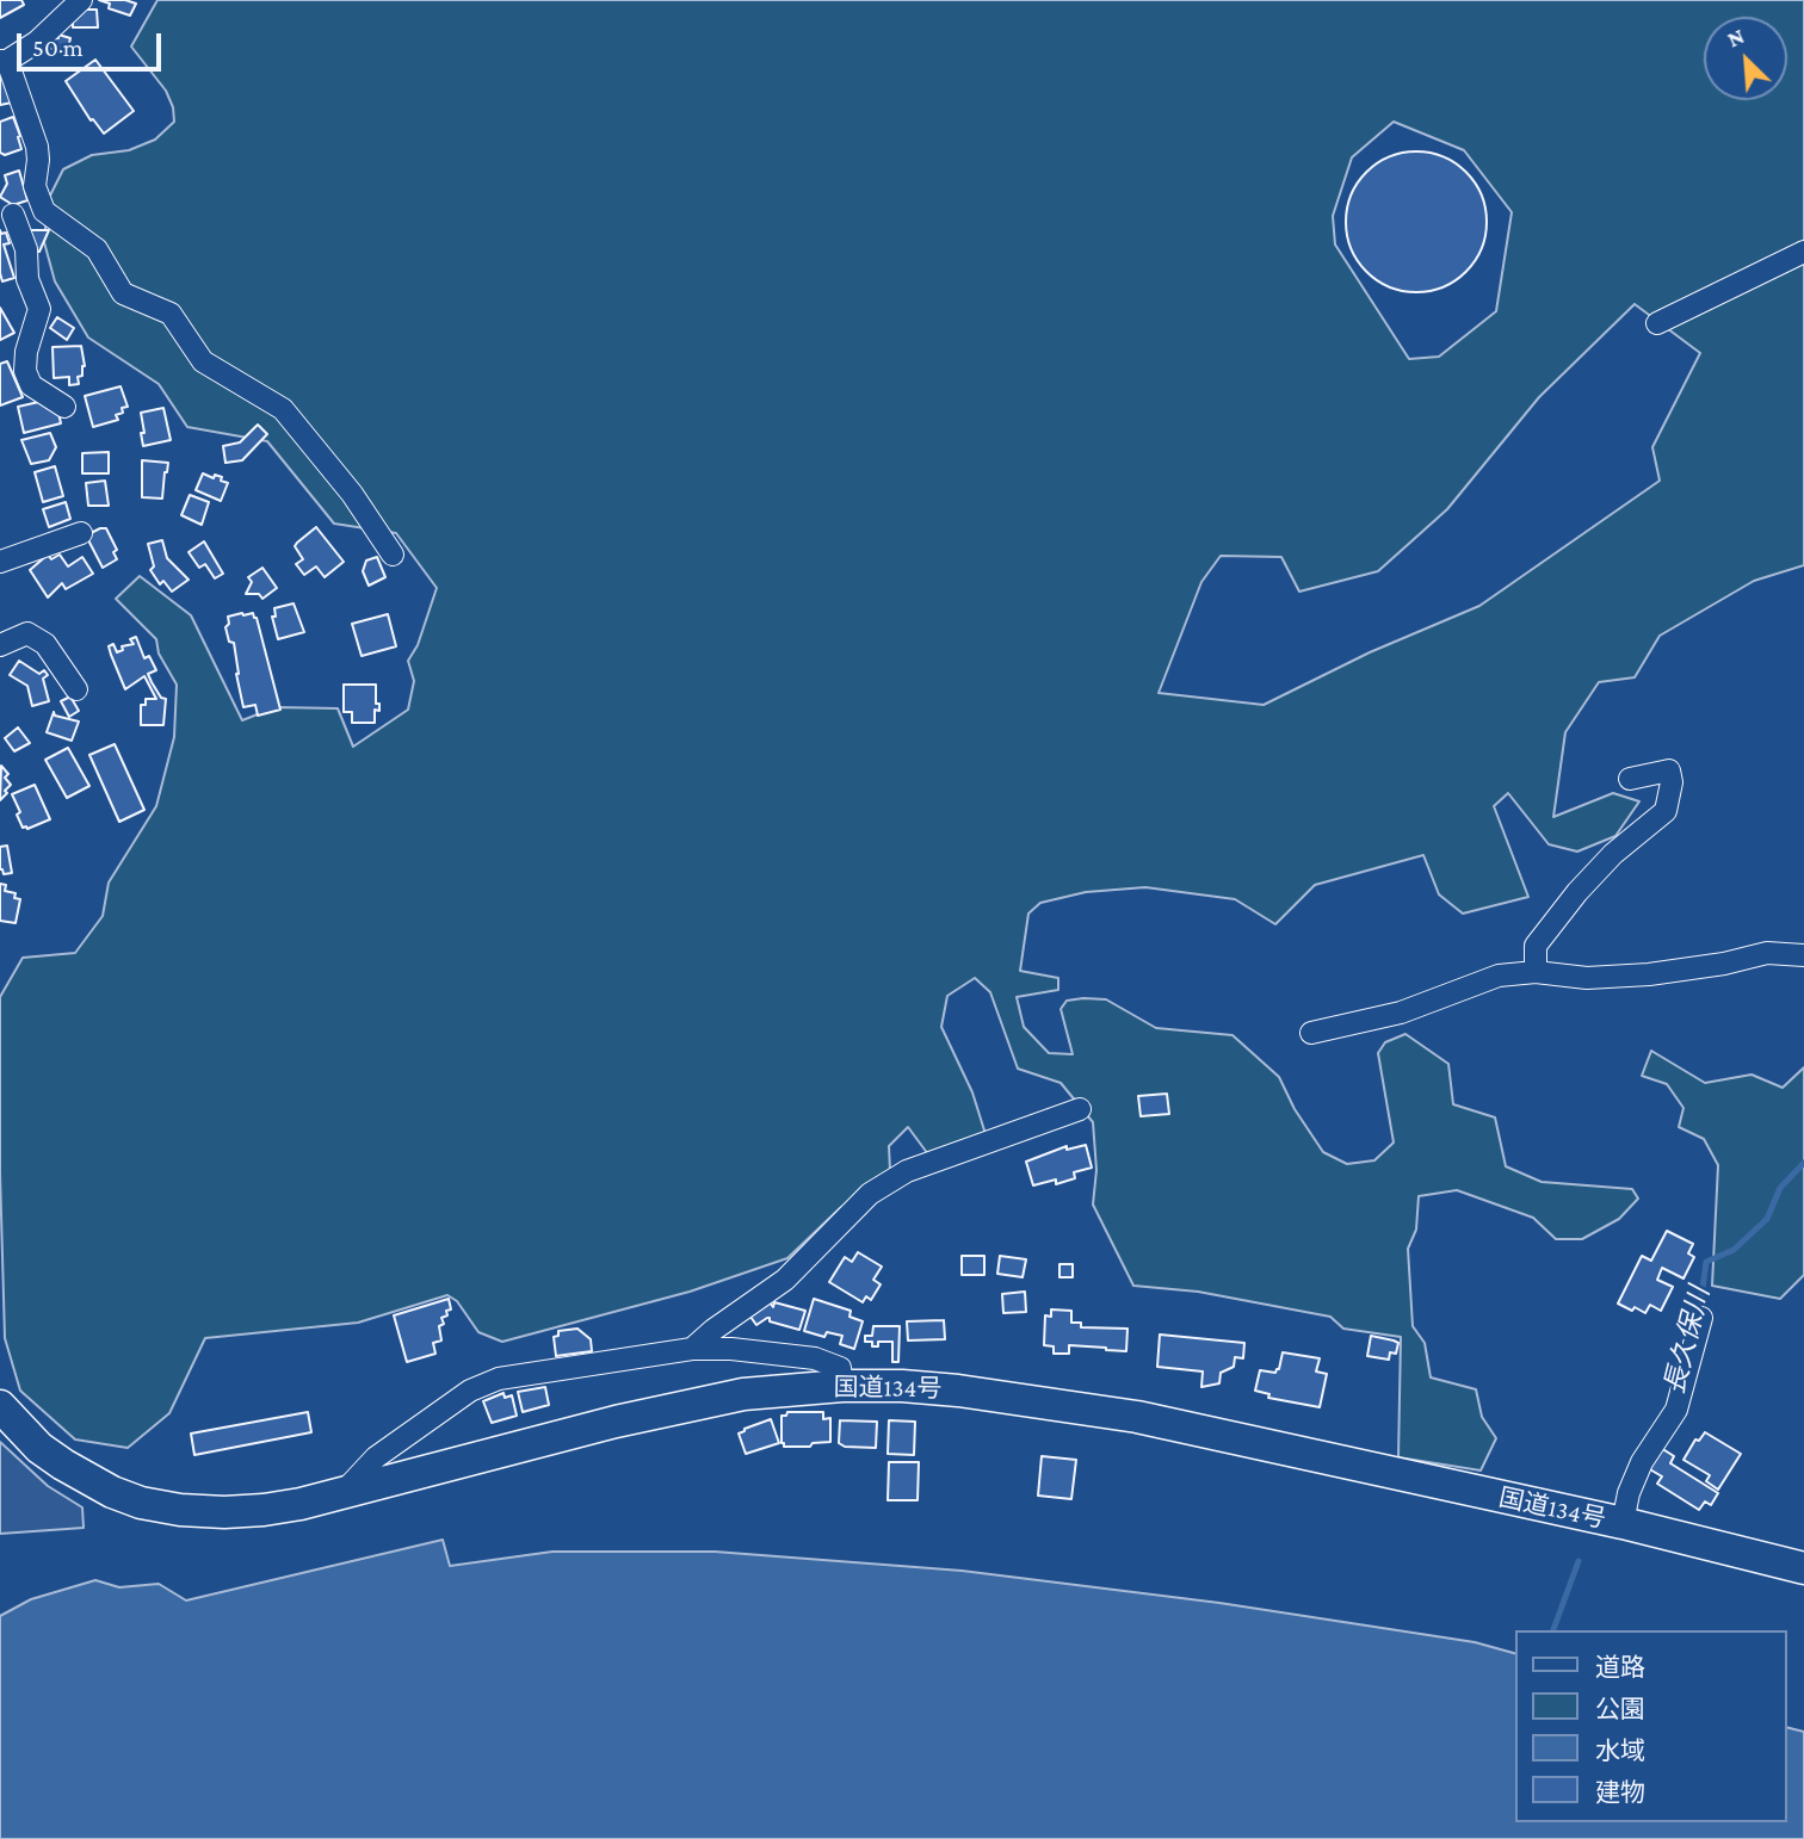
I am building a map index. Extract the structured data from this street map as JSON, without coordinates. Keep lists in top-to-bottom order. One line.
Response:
{"streets":{"highway":["国道134号"]},"water":["長久保川"],"legend":["道路","公園","水域","建物"],"scale_bar":"50 m","north":"top left"}
